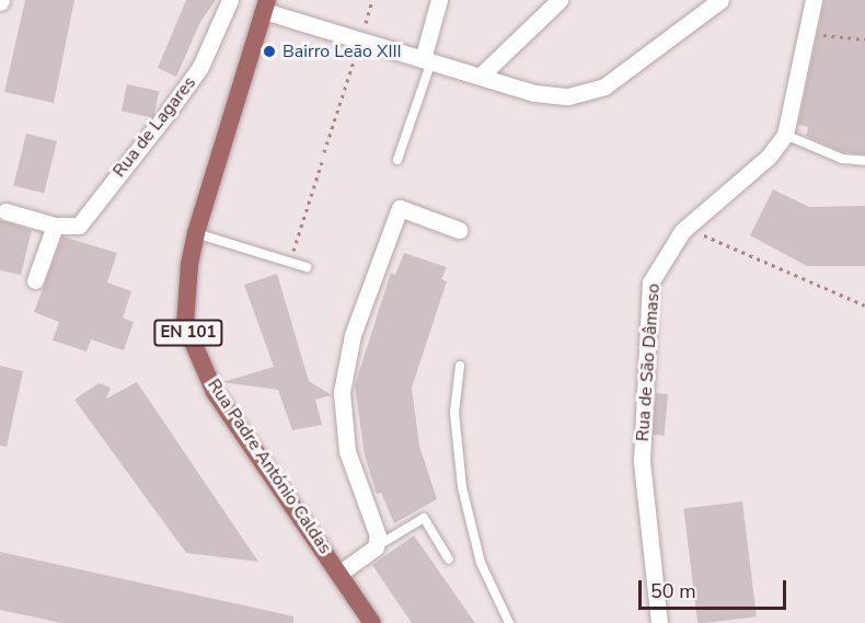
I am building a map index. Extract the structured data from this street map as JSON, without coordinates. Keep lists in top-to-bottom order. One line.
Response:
{"streets":{"main road":["EN 101","Rua Padre António Caldas"],"street":["Rua de Lagares","Rua de São Dâmaso"]},"places":["Bairro Leão XIII"],"scale_bar":"50 m"}
